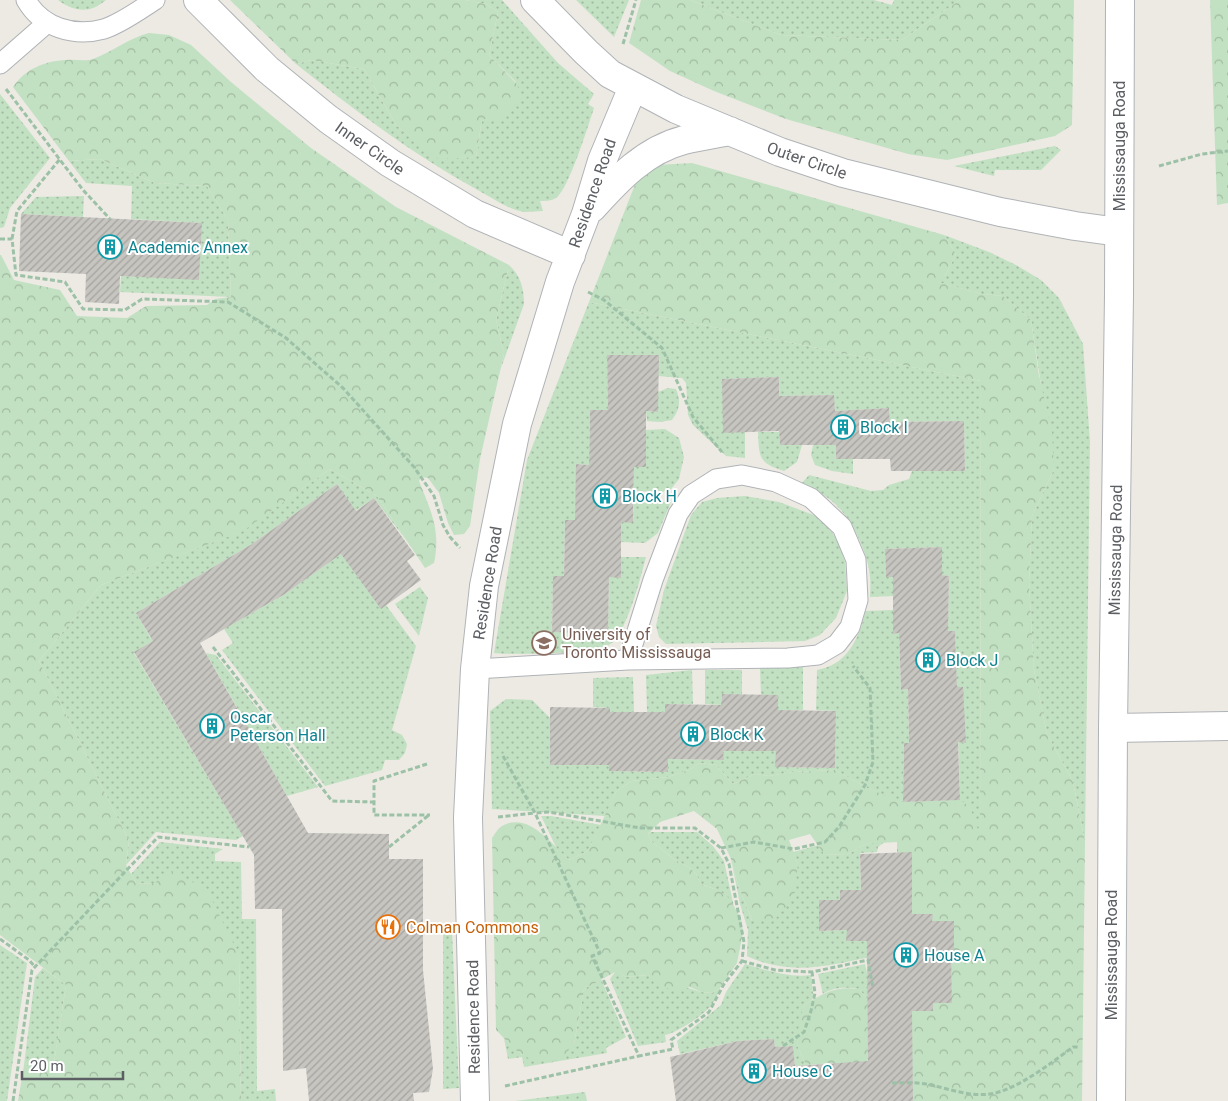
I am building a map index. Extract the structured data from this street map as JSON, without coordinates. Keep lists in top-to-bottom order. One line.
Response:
{"streets":{"street":["Mississauga Road","Inner Circle","Outer Circle","Residence Road"]},"crossings":[["Mississauga Road","Outer Circle"],["Inner Circle","Residence Road"],["Outer Circle","Residence Road"]],"places":{"building":["Academic Annex","Block I","Block H","Block J","Oscar Peterson Hall","Block K","House A","House C"],"school or university":["University of Toronto Mississauga"],"restaurant":["Colman Commons"]},"scale_bar":"20 m"}
